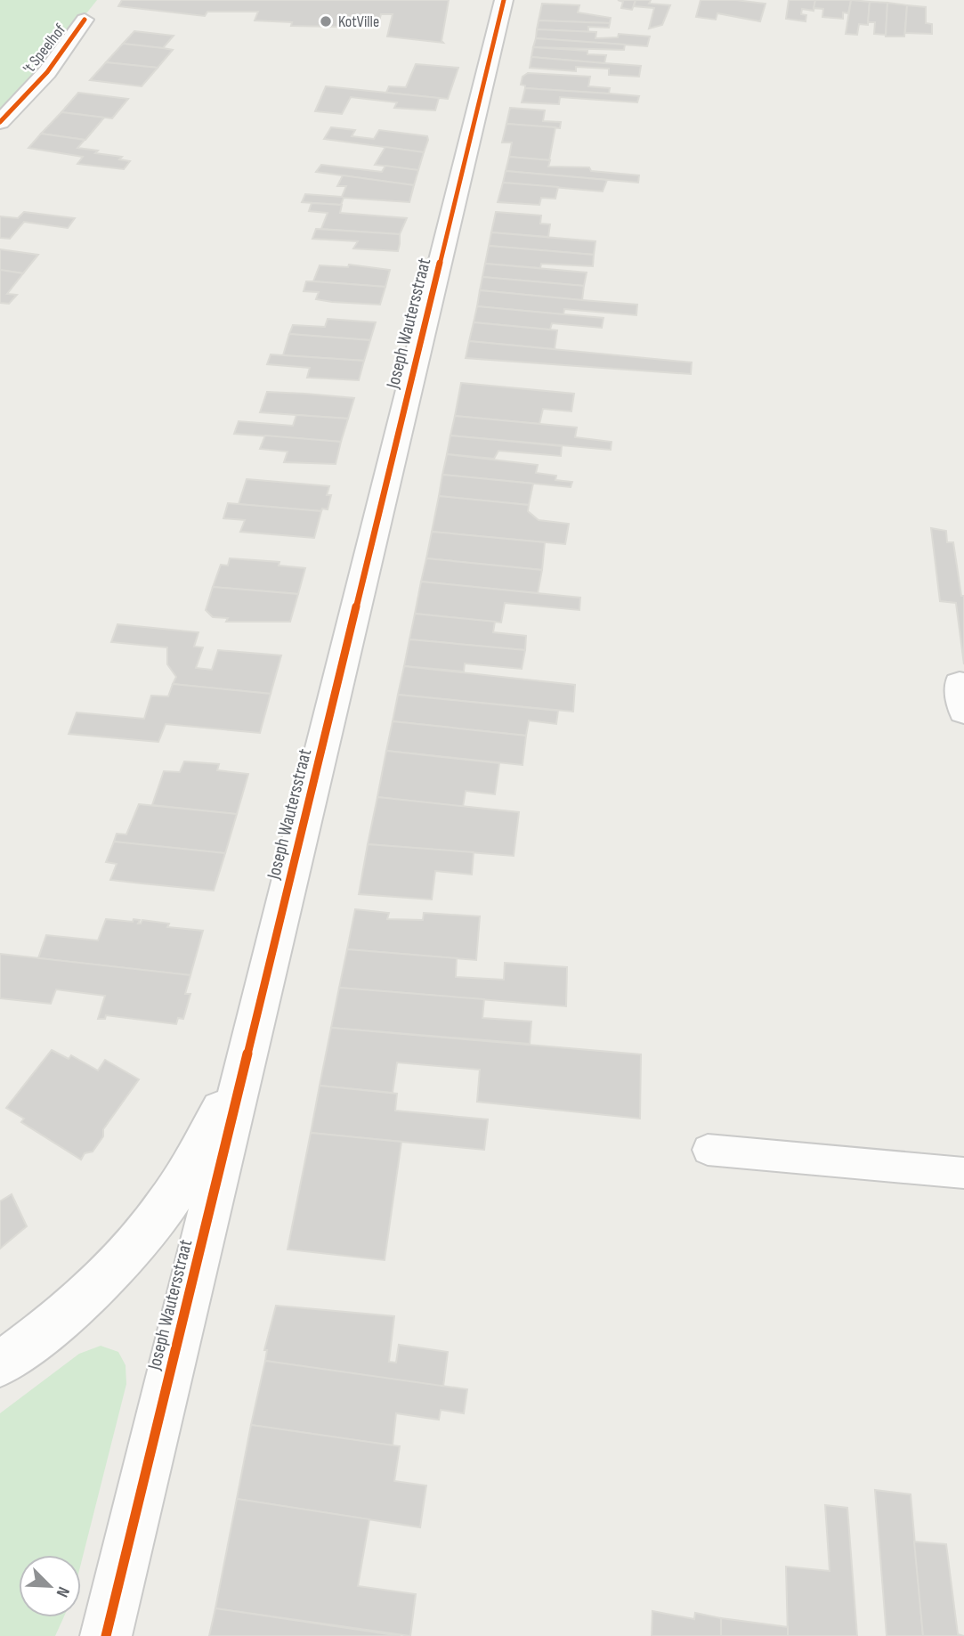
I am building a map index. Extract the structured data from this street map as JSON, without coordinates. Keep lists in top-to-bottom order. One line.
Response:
{"streets":{"street":["'t Speelhof","Joseph Wautersstraat"]},"places":["KotVille"],"north":"bottom right"}
